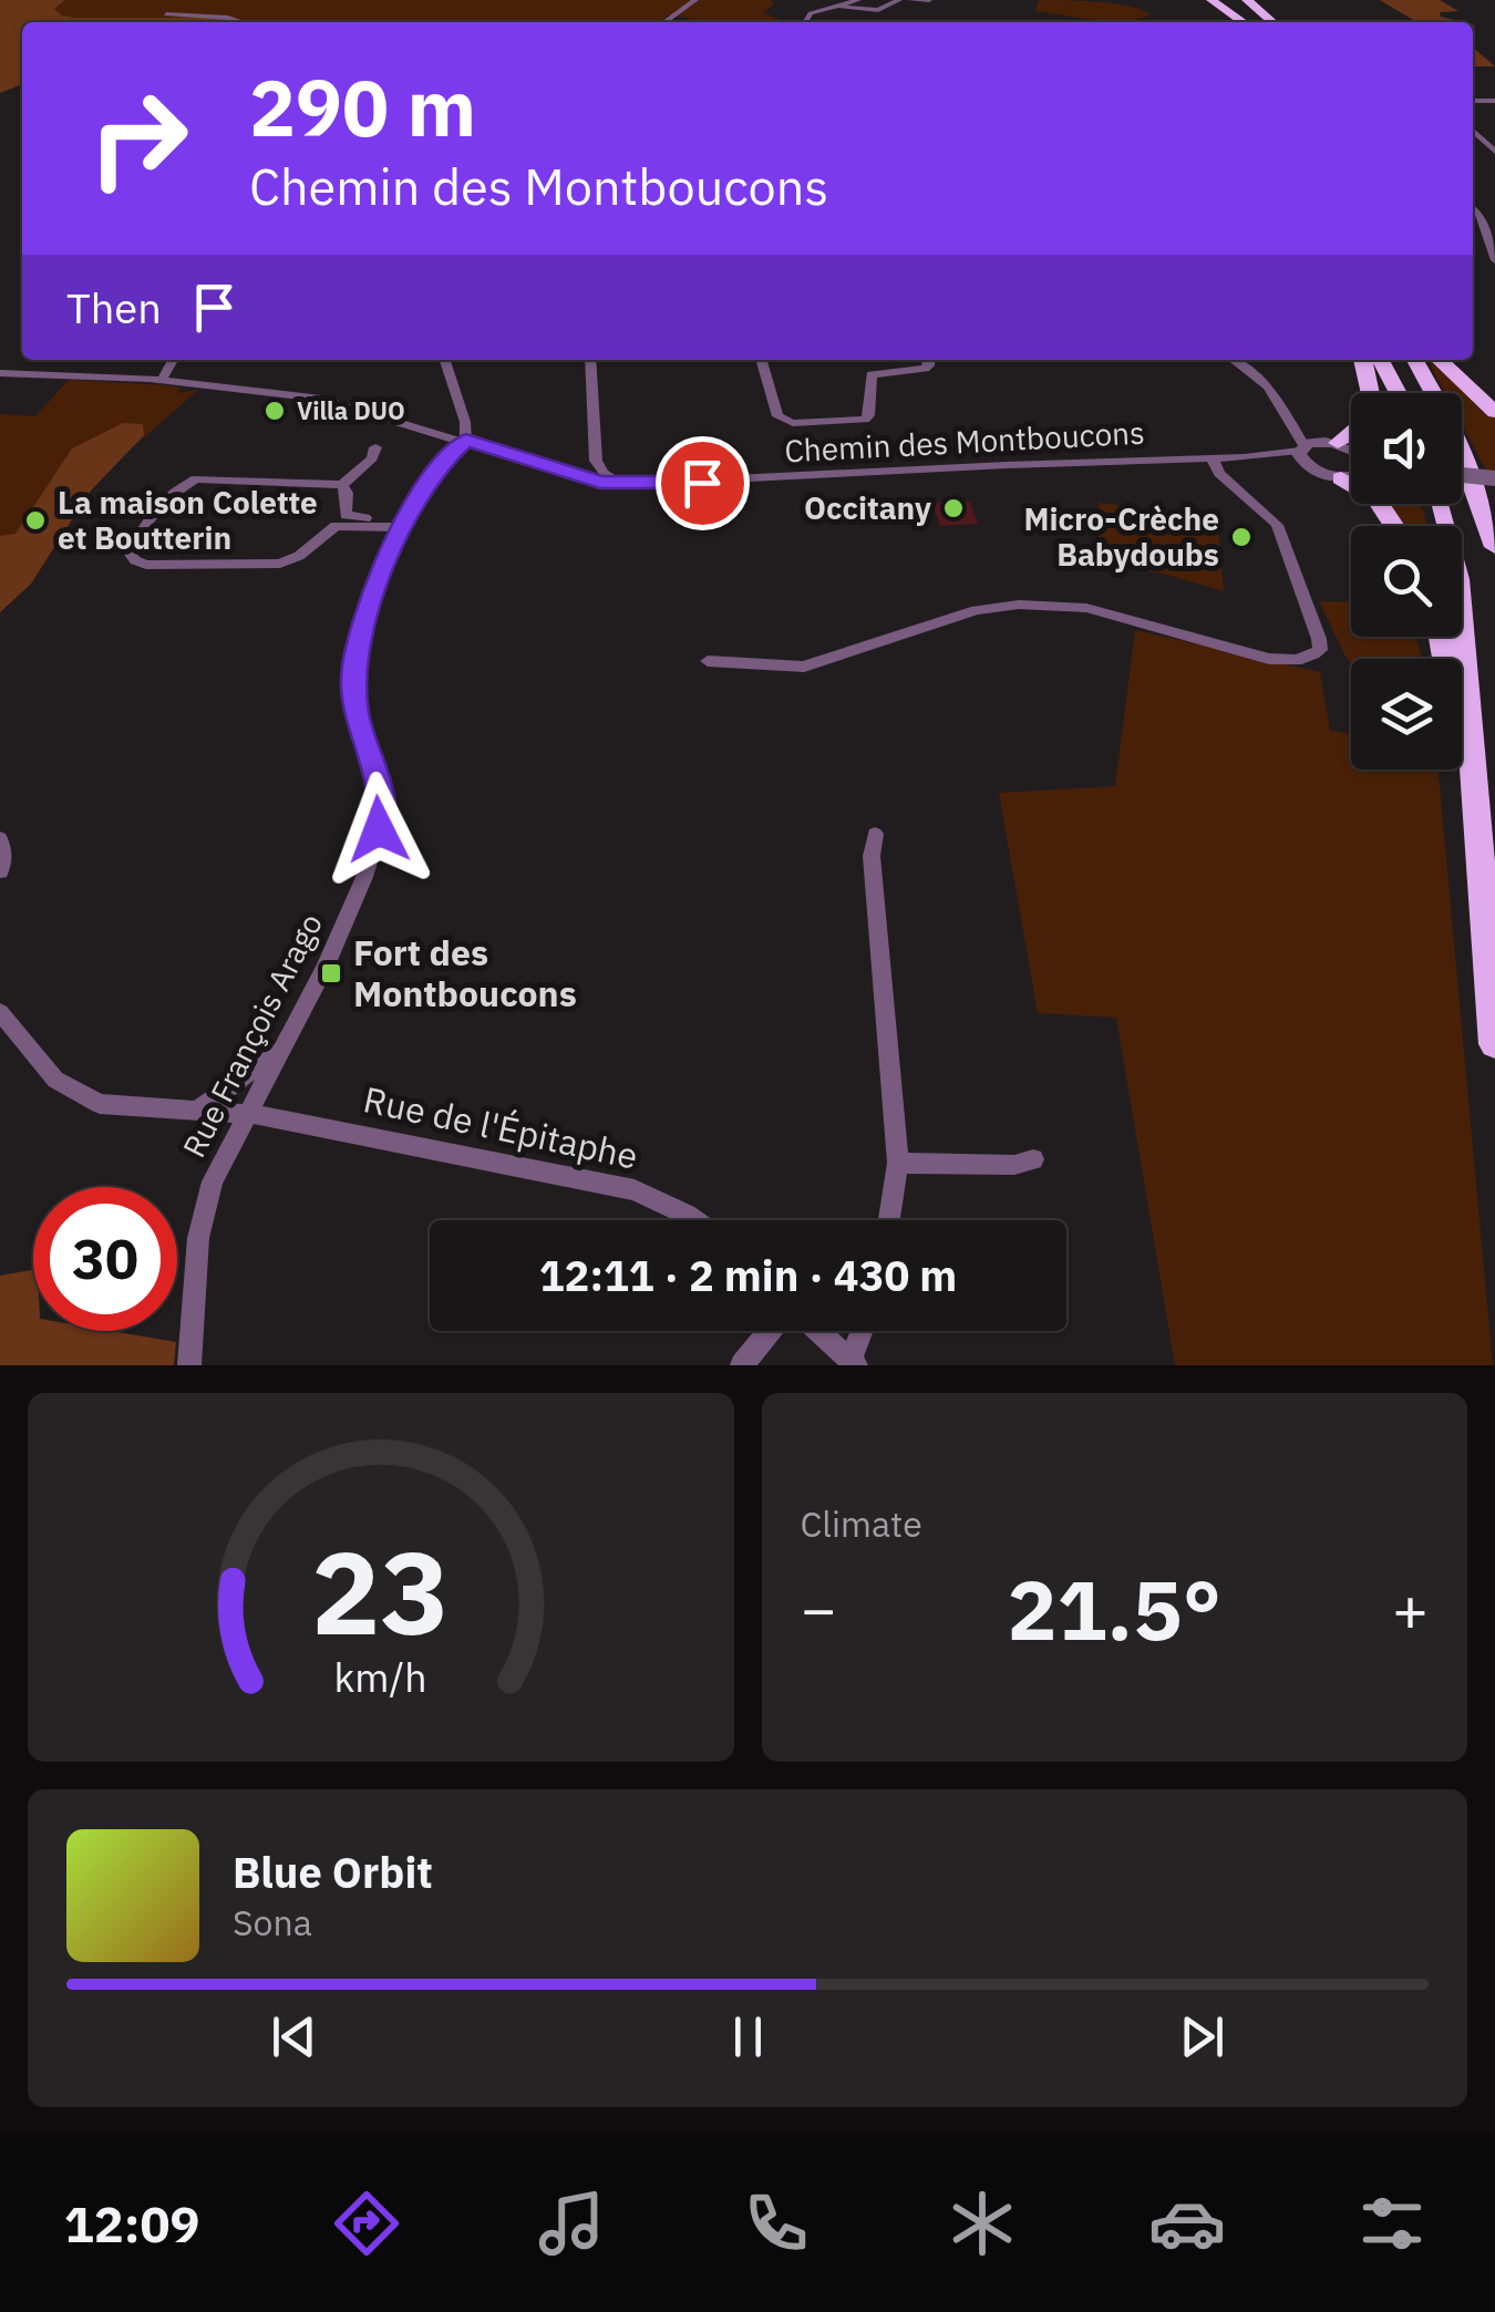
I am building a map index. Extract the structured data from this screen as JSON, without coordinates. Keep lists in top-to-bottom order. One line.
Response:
{"streets":{"street":["Chemin des Montboucons","Rue François Arago","Rue de l'Épitaphe"]},"crossings":[["Chemin des Montboucons","Rue François Arago"],["Rue François Arago","Rue de l'Épitaphe"]],"places":{"other":["Villa DUO","Occitany","La maison Colette et Boutterin","Micro-Crèche Babydoubs"],"transit":["Fort des Montboucons"]},"page":{"turn":["290 m","Chemin des Montboucons"],"then":"Then","limit":"30","trip":"12:11 · 2 min · 430 m","tile":"Climate","heat":["−","21.5°","+"],"song":["Blue Orbit","Sona"],"tabs":"12:09","gauge":["23","km/h"]}}
